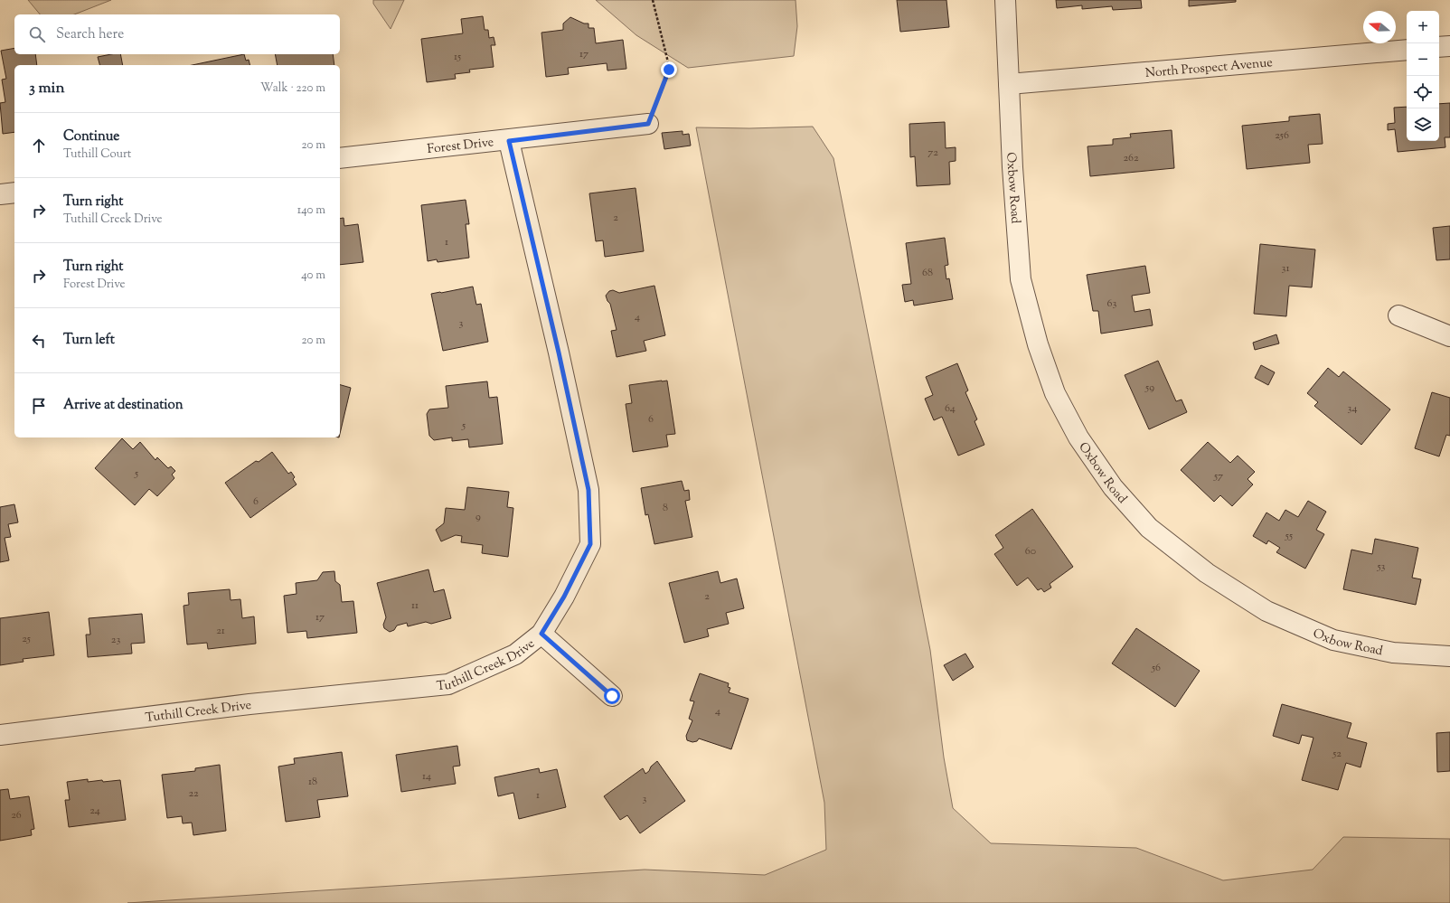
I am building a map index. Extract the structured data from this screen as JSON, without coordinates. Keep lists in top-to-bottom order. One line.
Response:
{"streets":{"street":["North Prospect Avenue","Forest Drive","Oxbow Road","Tuthill Creek Drive"]},"crossings":[["North Prospect Avenue","Oxbow Road"],["Forest Drive","Tuthill Creek Drive"]],"house_numbers":["17","15","256","72","262","2","1","31","68","63","4","3","59","64","34","6","5","5","57","6","8","9","55","60","53","2","11","17","21","25","23","56","4","52","14","18","22","1","3","24","26"],"north":"left","page":{"map_buttons":["+","−"],"search":"Search here","heading":["3 min","Walk · 220 m"],"list":[["Continue","Tuthill Court","20 m"],["Turn right","Tuthill Creek Drive","140 m"],["Turn right","Forest Drive","40 m"],["Turn left","20 m"],"Arrive at destination"]}}
